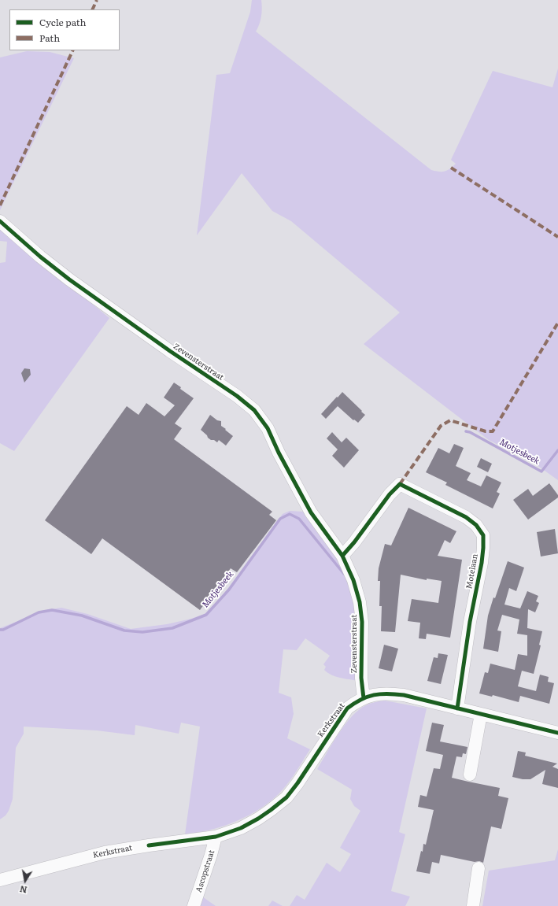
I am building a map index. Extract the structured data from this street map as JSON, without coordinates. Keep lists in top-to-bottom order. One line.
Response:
{"streets":{"street":["Zevensterstraat","Motelaan","Kerkstraat","Ascopstraat"]},"crossings":[["Zevensterstraat","Motelaan"],["Zevensterstraat","Kerkstraat"],["Motelaan","Kerkstraat"],["Kerkstraat","Ascopstraat"]],"water":["Motjesbeek"],"legend":["Cycle path","Path"],"north":"bottom"}
